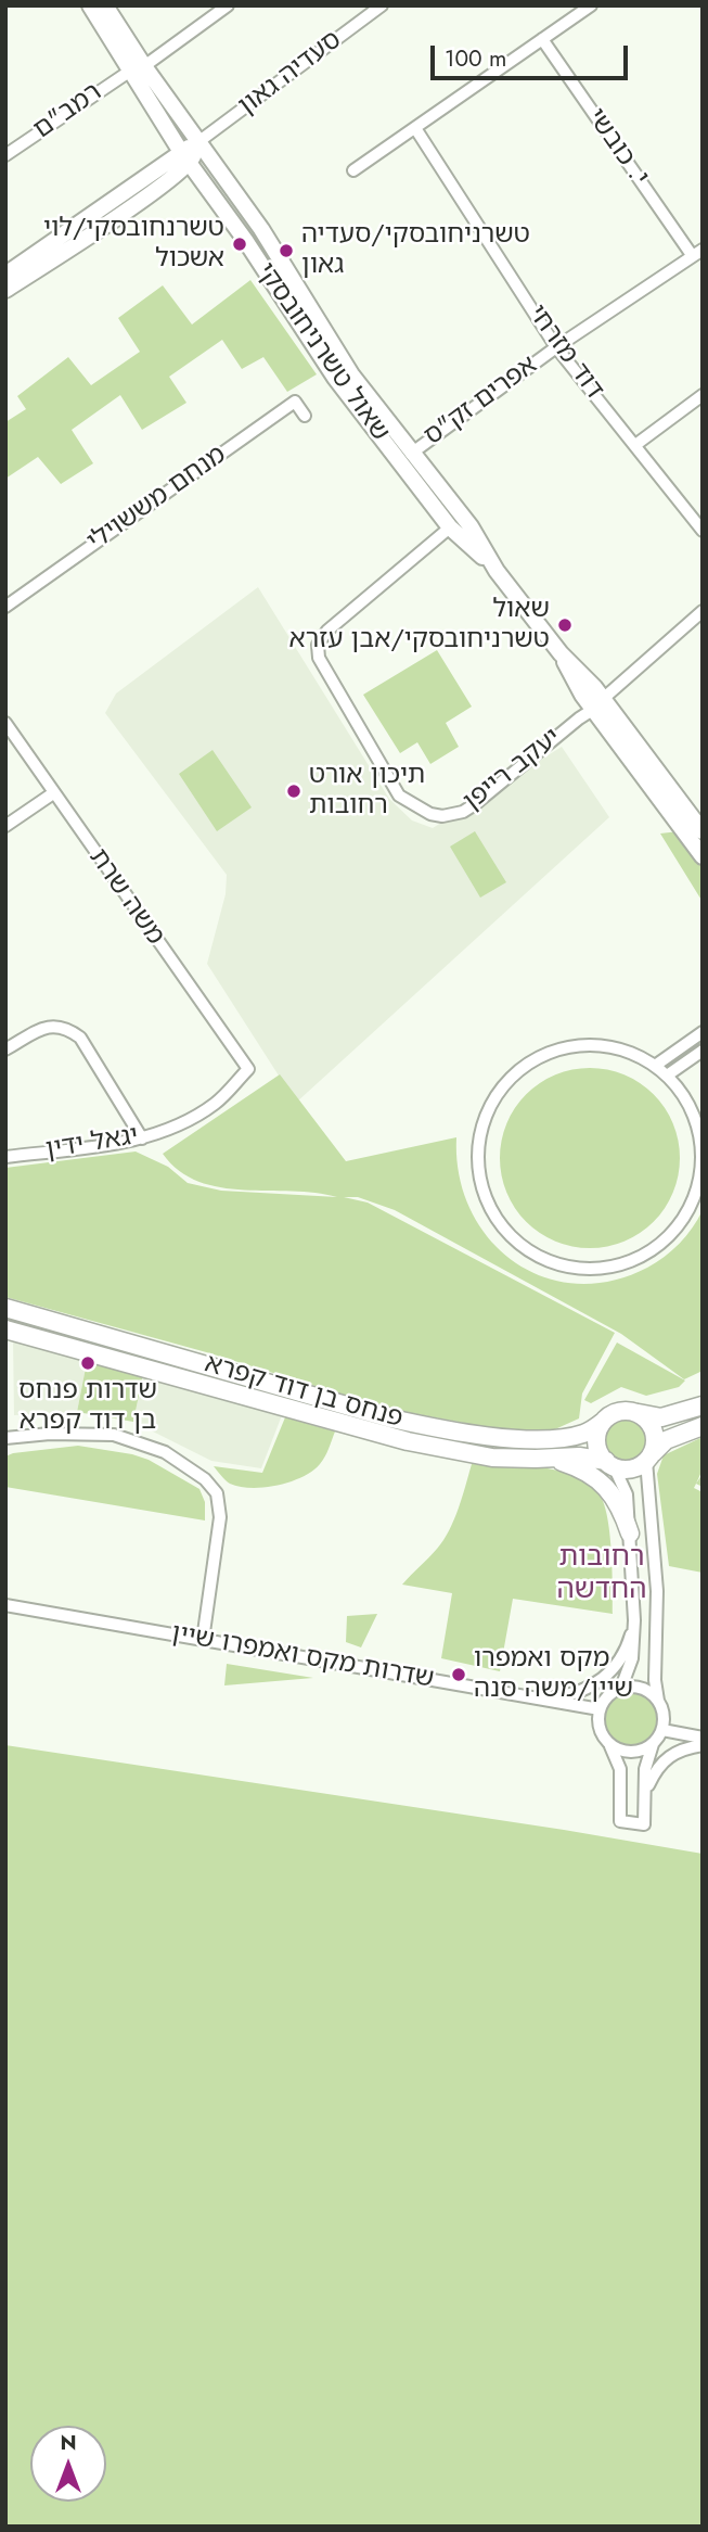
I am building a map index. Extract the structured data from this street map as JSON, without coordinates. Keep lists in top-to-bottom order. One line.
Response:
{"streets":{"main road":["פנחס בן דוד קפרא"],"street":["סעדיה גאון","רמב\"ם","י. כובשי","שאול טשרניחובסקי","דוד מזרחי","אפרים זק\"ס","מנחם מששוילי","יעקב רייפן","משה שרת","יגאל ידין","שדרות מקס ואמפרו שיין"]},"crossings":[["סעדיה גאון","שאול טשרניחובסקי"],["רמב\"ם","שאול טשרניחובסקי"],["י. כובשי","אפרים זק\"ס"],["שאול טשרניחובסקי","אפרים זק\"ס"],["שאול טשרניחובסקי","יעקב רייפן"],["דוד מזרחי","אפרים זק\"ס"],["משה שרת","יגאל ידין"]],"districts":["רחובות החדשה"],"places":["טשרנחובסקי/לוי אשכול","טשרניחובסקי/סעדיה גאון","שאול טשרניחובסקי/אבן עזרא","תיכון אורט רחובות","שדרות פנחס בן דוד קפרא","מקס ואמפרו שיין/משה סנה"],"scale_bar":"100 m","north":"top"}
